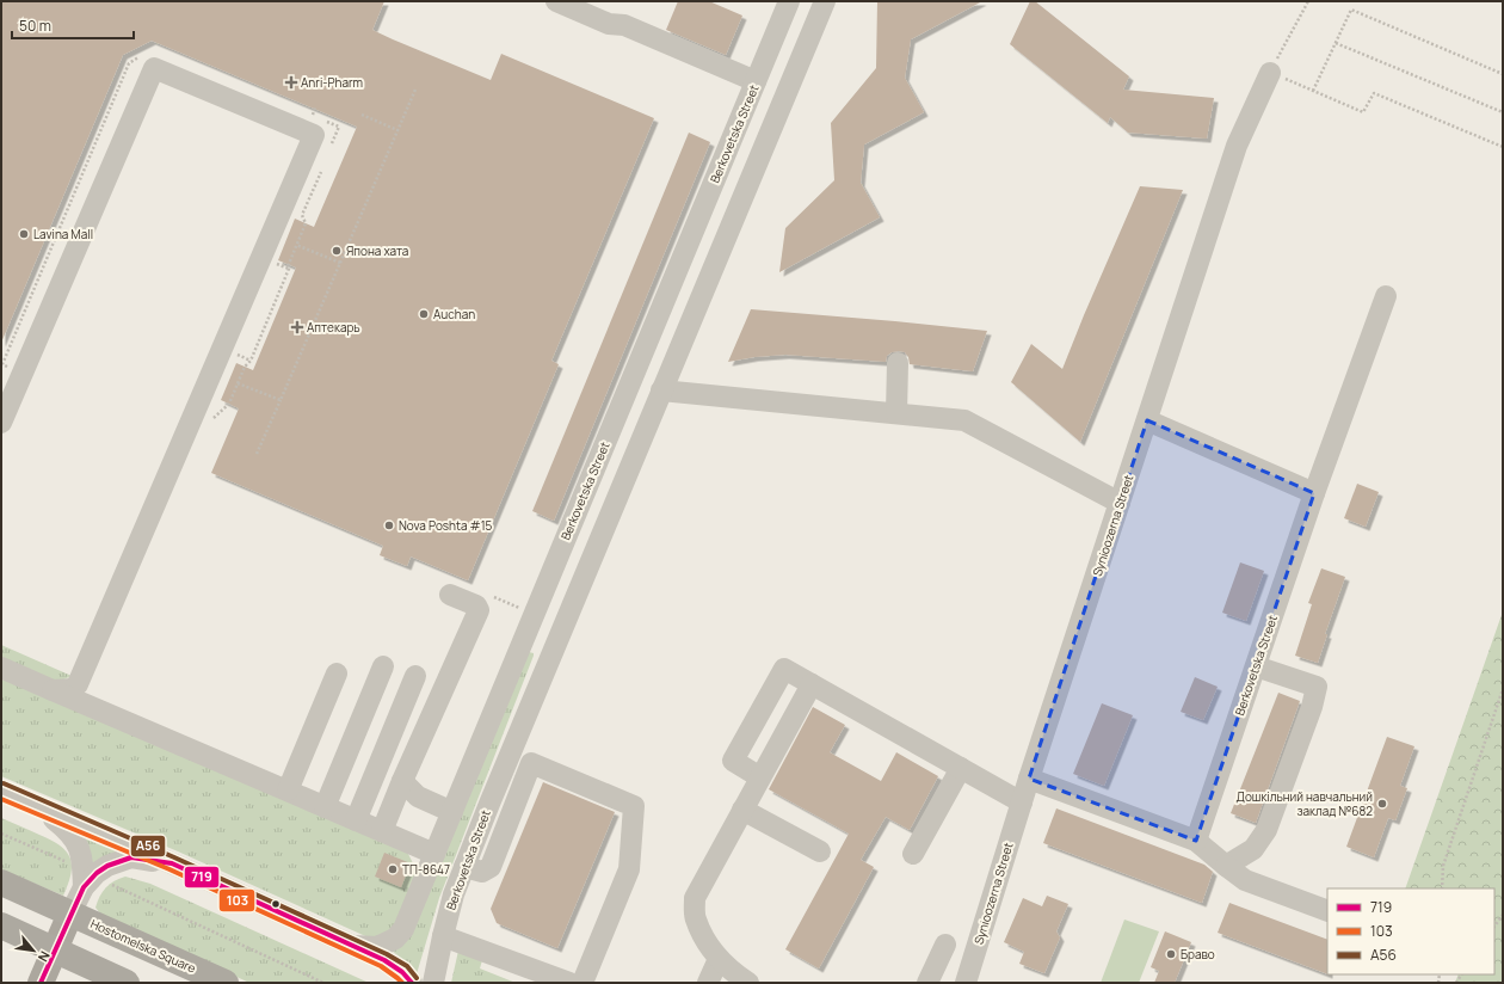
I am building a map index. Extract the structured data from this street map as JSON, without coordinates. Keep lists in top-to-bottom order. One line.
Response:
{"streets":{"highway":["Hostomelska Square"],"street":["Berkovetska Street","Synioozerna Street"]},"crossings":[["Berkovetska Street","Hostomelska Square"]],"places":{"health":["Anri-Pharm","Аптекарь"],"other":["Lavina Mall","Япона хата","Auchan","Nova Poshta #15","Дошкільний навчальний заклад №682","ТП-8647","Браво"]},"lines":["transit line А56","transit line 103","transit line 719"],"legend":["719","103","А56"],"scale_bar":"50 m","north":"bottom right"}
